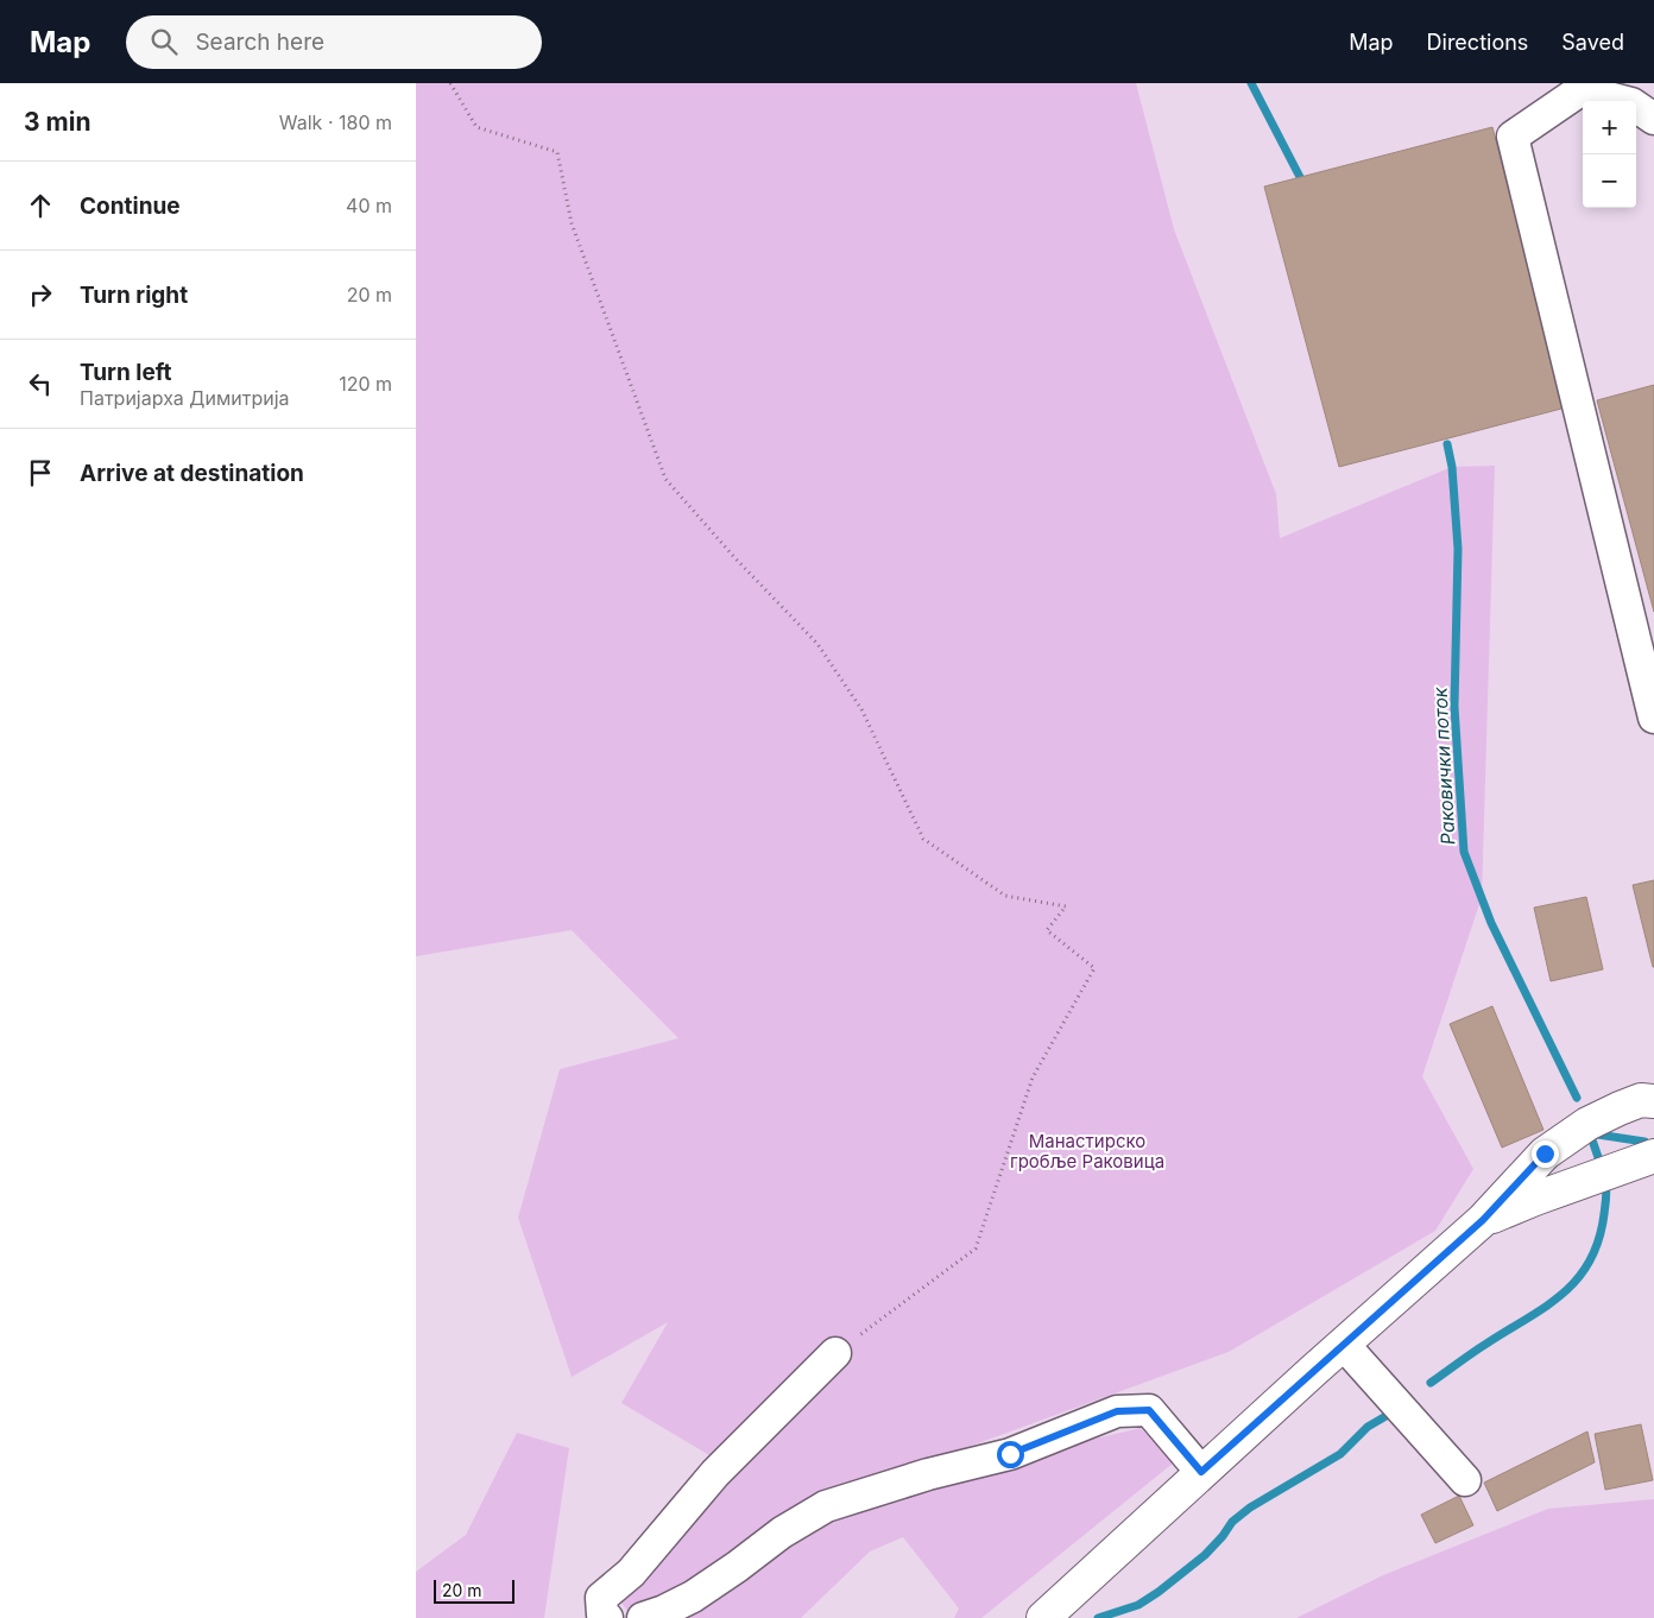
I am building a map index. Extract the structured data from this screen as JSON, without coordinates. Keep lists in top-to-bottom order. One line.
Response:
{"water":["Раковички поток"],"parks":["Манастирско гробље Раковица"],"scale_bar":"20 m","page":{"header":"Map","search":"Search here","nav":["Map","Directions","Saved"],"heading":["3 min","Walk · 180 m"],"map_buttons":["+","−"],"list":[["Continue","40 m"],["Turn right","20 m"],["Turn left","Патријарха Димитрија","120 m"],"Arrive at destination"],"scale":"20 m"}}
